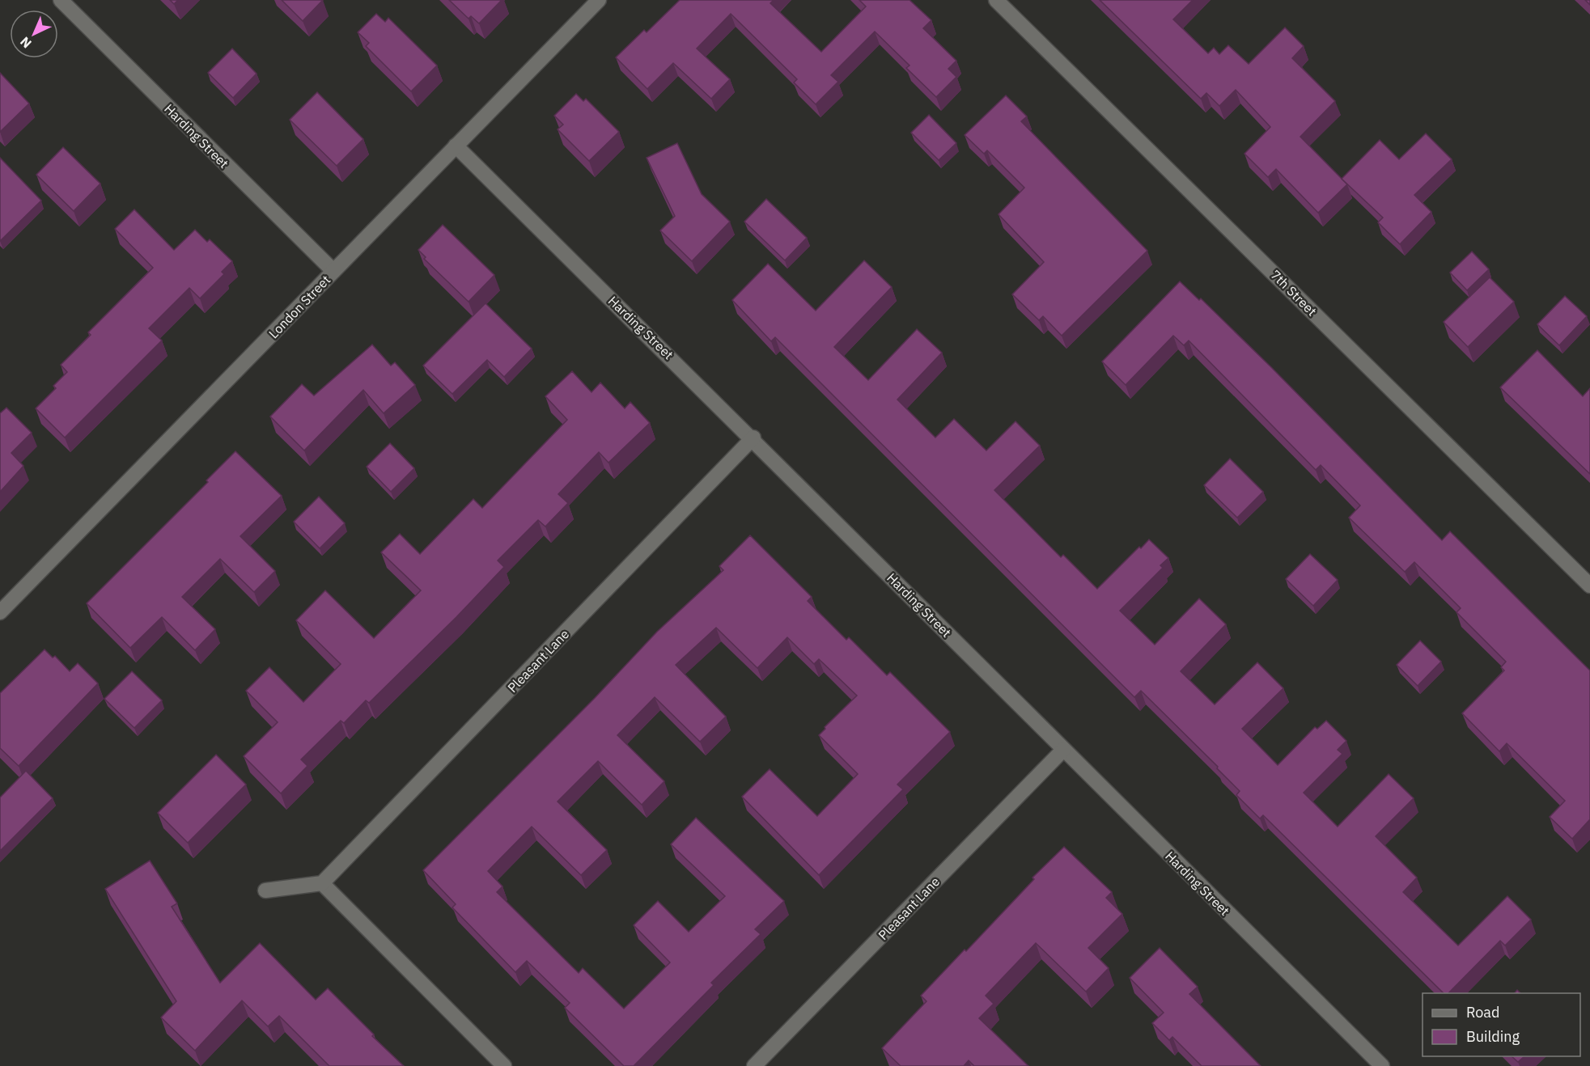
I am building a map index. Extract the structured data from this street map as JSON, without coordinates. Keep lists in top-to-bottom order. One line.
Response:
{"streets":{"street":["Harding Street","7th Street","London Street","Pleasant Lane"]},"crossings":[["Harding Street","London Street"],["Harding Street","Pleasant Lane"]],"legend":["Road","Building"],"north":"bottom left"}
